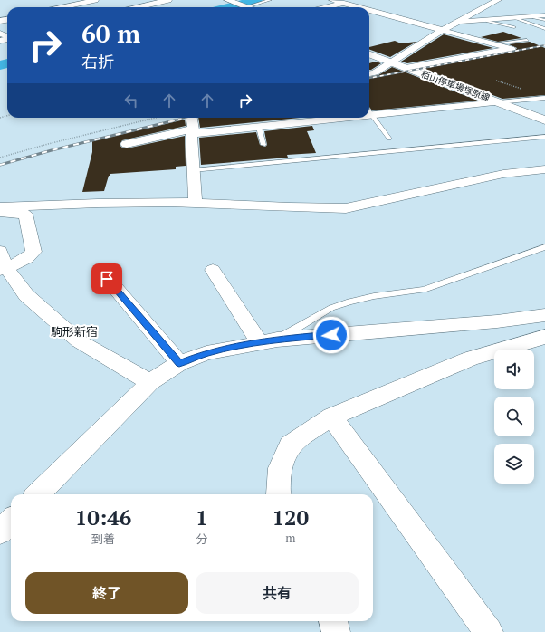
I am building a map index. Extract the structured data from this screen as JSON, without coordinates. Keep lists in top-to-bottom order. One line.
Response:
{"streets":{"main road":["栢山停車場塚原線"]},"districts":["駒形新宿"],"page":{"turn":["60 m","右折"],"eta":["10:46","到着","1","分","120","m"],"buttons":["終了","共有"]}}
